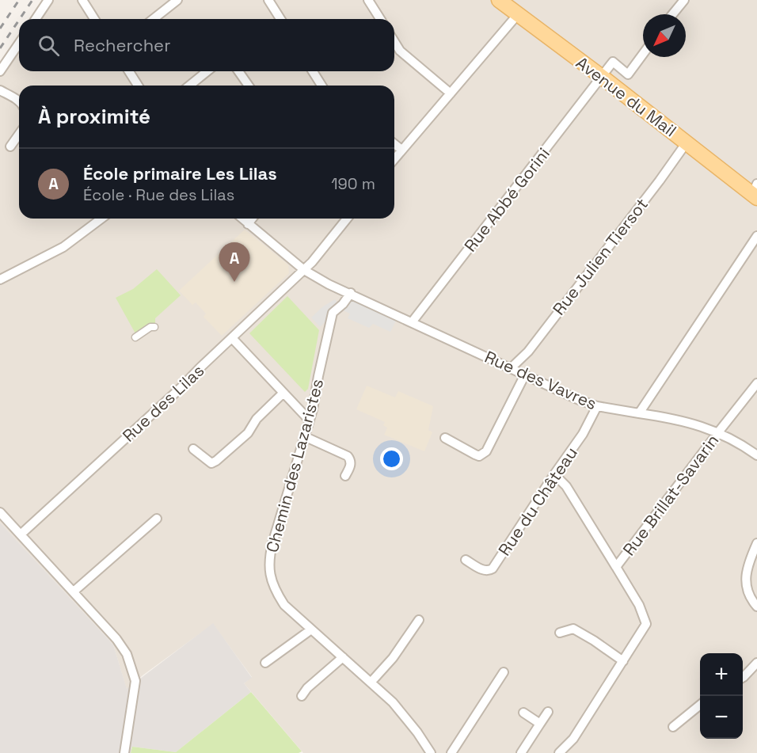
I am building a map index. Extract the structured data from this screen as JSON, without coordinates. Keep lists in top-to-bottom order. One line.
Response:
{"streets":{"main road":["Avenue du Mail"],"street":["Rue Abbé Gorini","Rue Julien Tiersot","Rue des Vavres","Rue des Lilas","Chemin des Lazaristes","Rue Brillat-Savarin","Rue du Château"]},"crossings":[["Avenue du Mail","Rue Abbé Gorini"],["Avenue du Mail","Rue Julien Tiersot"],["Rue Abbé Gorini","Rue des Vavres"],["Rue Julien Tiersot","Rue des Vavres"],["Rue des Vavres","Rue des Lilas"],["Rue des Vavres","Chemin des Lazaristes"],["Rue des Vavres","Rue Brillat-Savarin"],["Rue des Vavres","Rue du Château"]],"north":"bottom left","page":{"search":"Rechercher","heading":"À proximité","list":[{"mark":"A","name":"École primaire Les Lilas","note":"École · Rue des Lilas","value":"190 m"}],"pins":"A","map_buttons":["+","−"]}}
